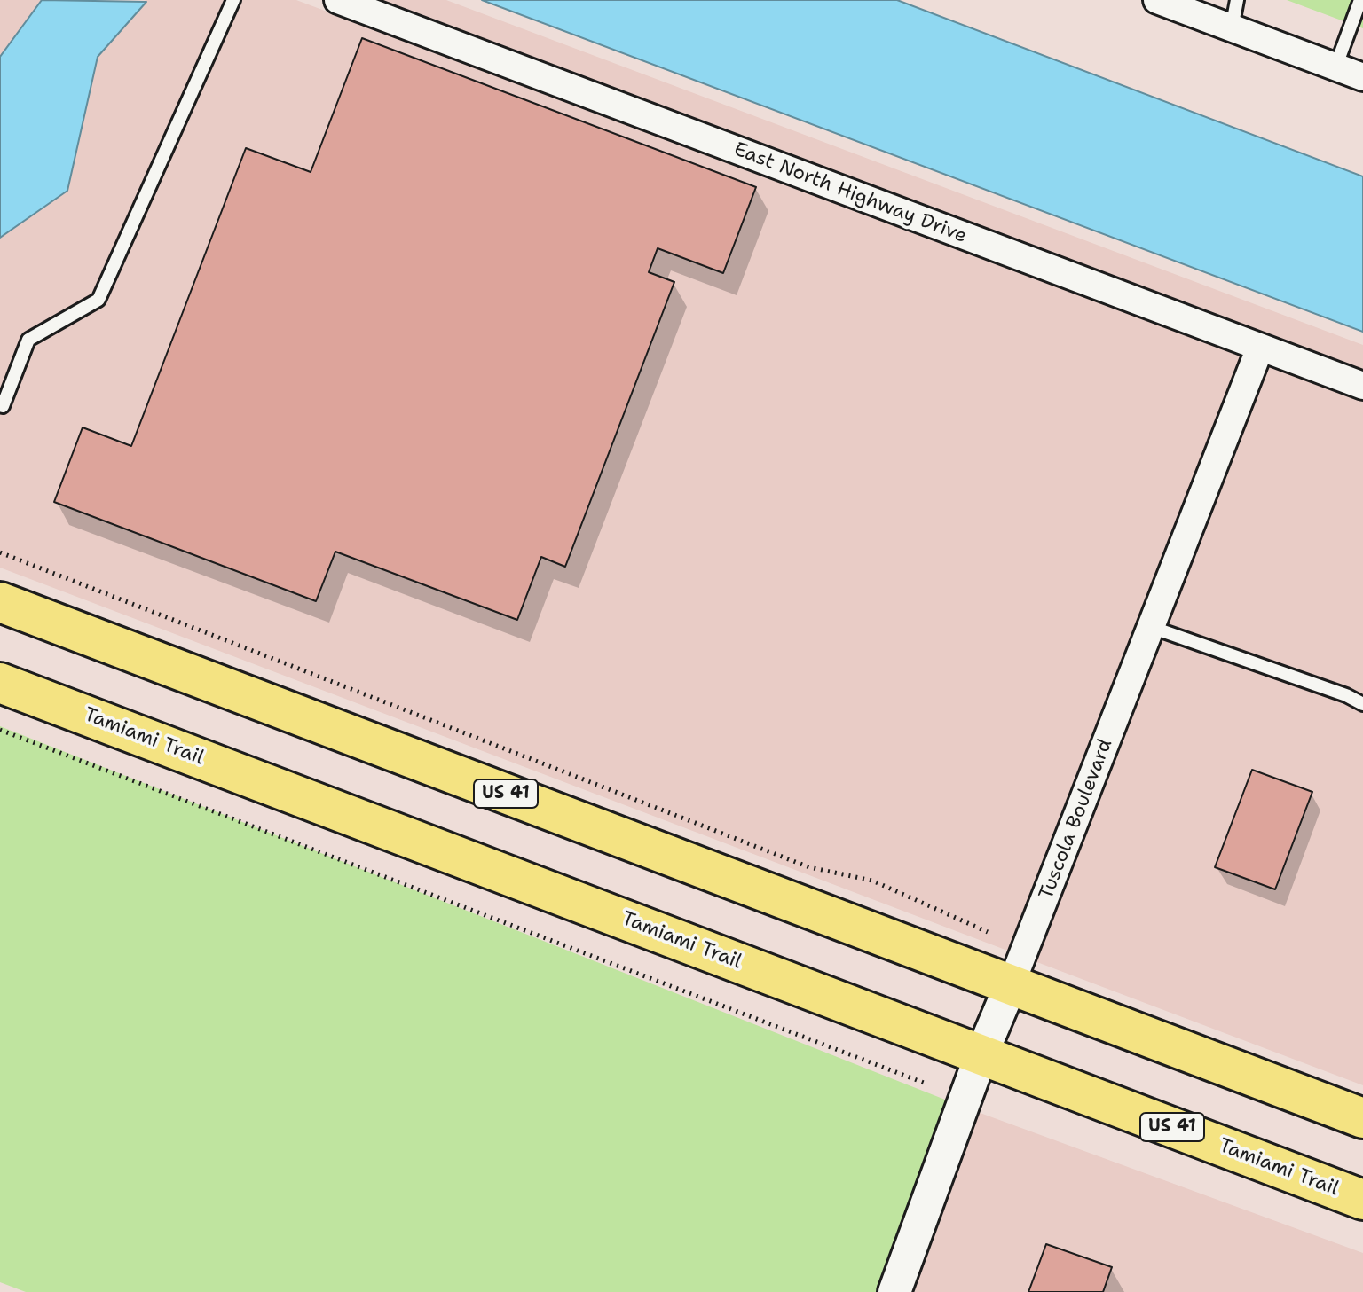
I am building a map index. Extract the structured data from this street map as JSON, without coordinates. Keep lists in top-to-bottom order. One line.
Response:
{"streets":{"main road":["Tamiami Trail","US 41"],"street":["East North Highway Drive","Tuscola Boulevard"]},"crossings":[["East North Highway Drive","Tuscola Boulevard"],["Tamiami Trail","Tuscola Boulevard"],["US 41","Tuscola Boulevard"]]}
